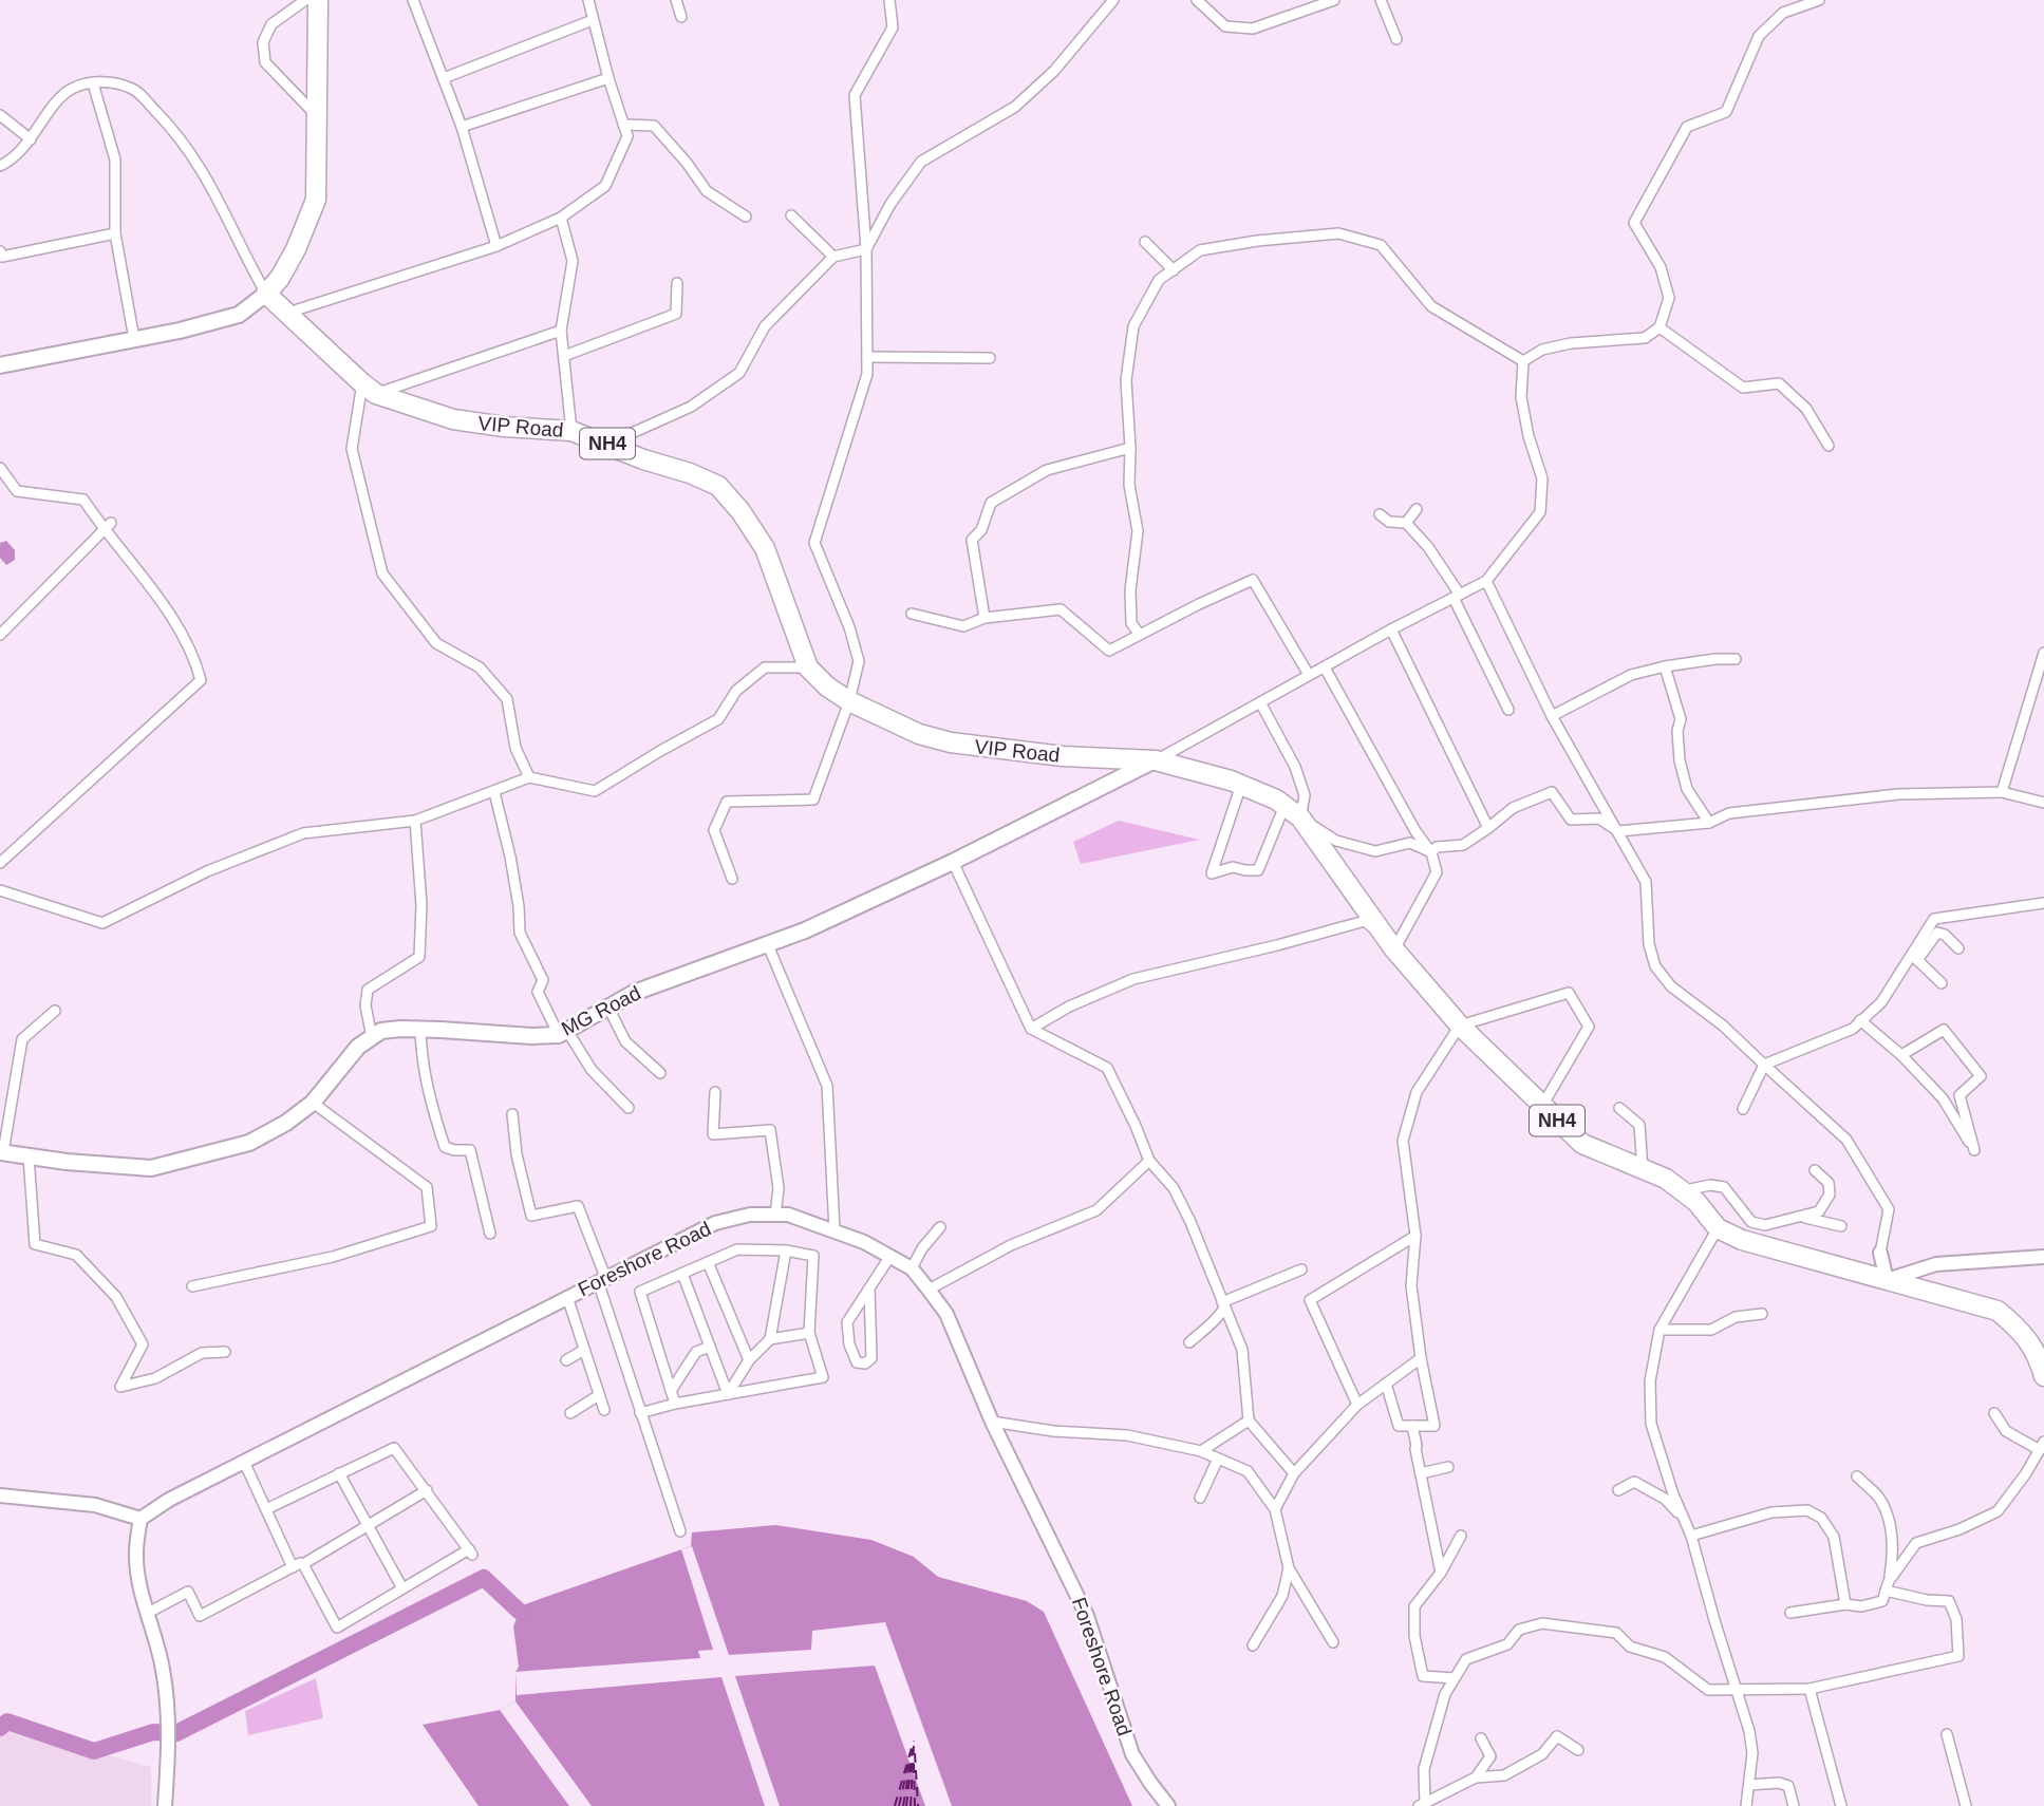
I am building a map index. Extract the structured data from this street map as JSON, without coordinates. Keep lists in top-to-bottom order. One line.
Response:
{"streets":{"highway":["VIP Road","NH4"],"main road":["MG Road","Foreshore Road"]},"crossings":[["VIP Road","NH4"],["VIP Road","MG Road"],["NH4","MG Road"]]}
